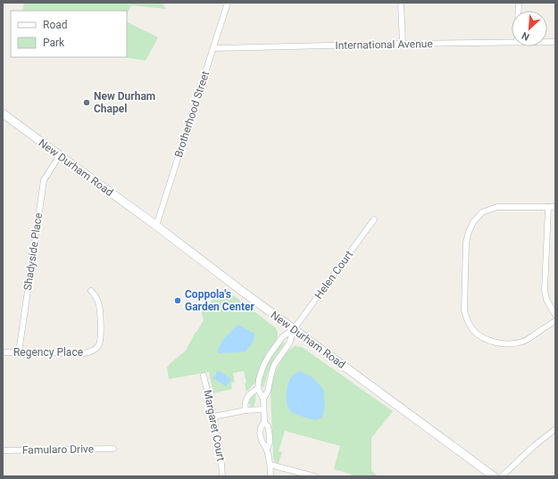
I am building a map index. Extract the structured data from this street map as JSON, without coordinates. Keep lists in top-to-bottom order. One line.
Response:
{"streets":{"main road":["New Durham Road"],"street":["International Avenue","Brotherhood Street","Shadyside Place","Helen Court","Regency Place","Margaret Court","Famularo Drive"]},"crossings":[["International Avenue","Brotherhood Street"],["Brotherhood Street","New Durham Road"],["New Durham Road","Shadyside Place"],["New Durham Road","Helen Court"],["Shadyside Place","Regency Place"]],"places":["New Durham Chapel","Coppola's Garden Center"],"legend":["Road","Park"],"north":"bottom left"}
